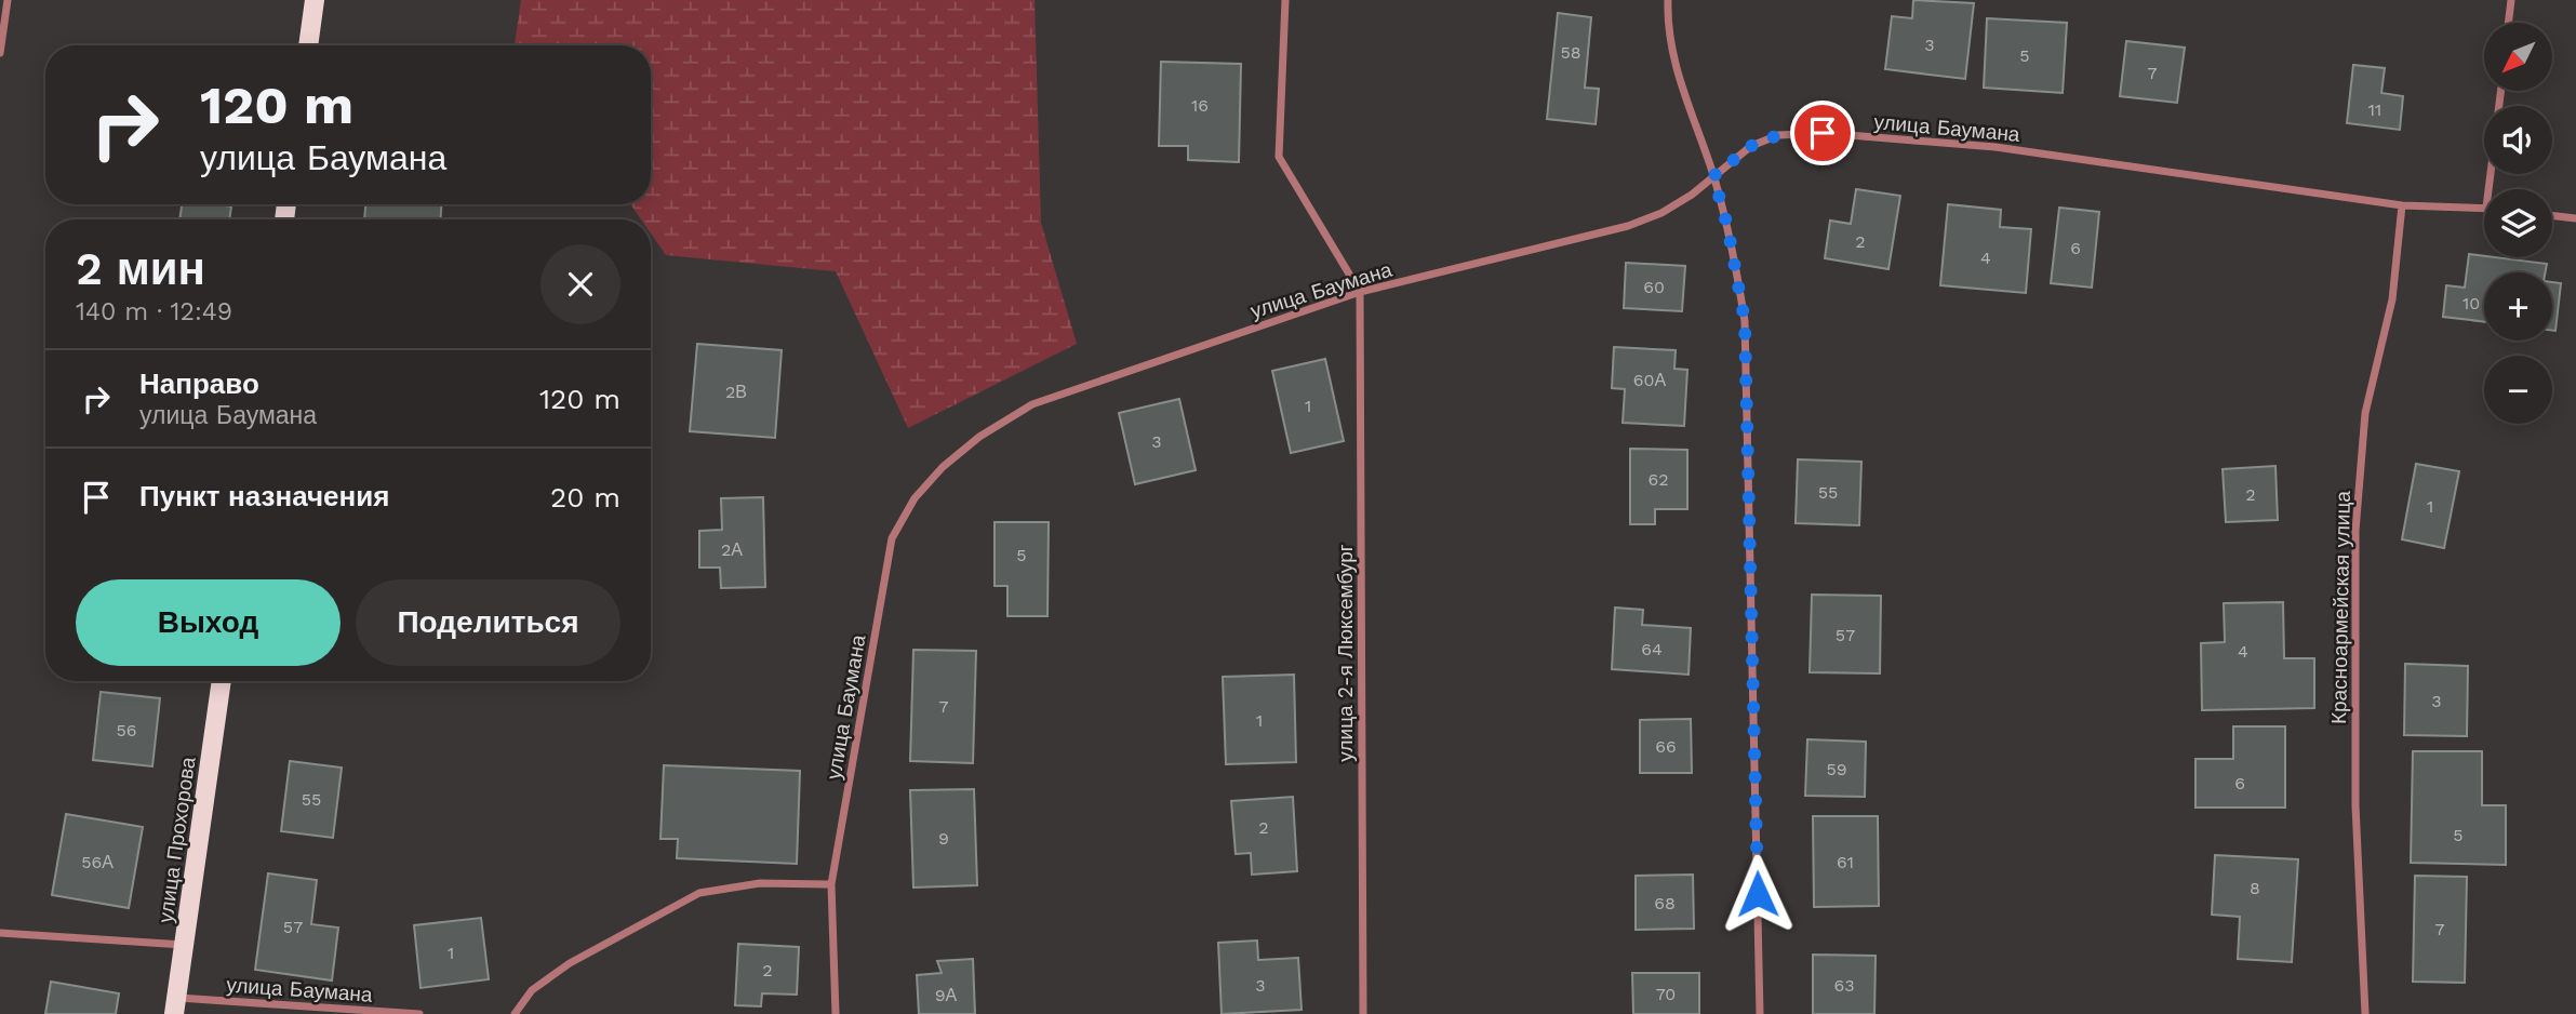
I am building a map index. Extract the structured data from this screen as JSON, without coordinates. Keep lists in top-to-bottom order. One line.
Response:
{"streets":{"main road":["улица Прохорова"],"street":["улица Баумана","Красноармейская улица","улица 2-я Люксембург"]},"crossings":[["улица Баумана","Красноармейская улица"],["улица Баумана","улица 2-я Люксембург"],["улица Баумана","улица Прохорова"]],"house_numbers":["3","58","5","7","16","11","2","6","4","60","10","60А","2В","1","3","62","55","2","1","2А","5","57","64","4","3","7","1","56","66","59","6","55","2","5","9","56А","61","8","68","57","7","1","2","3","63","70","9А"],"north":"bottom left","page":{"map_buttons":["+","−"],"turn":["120 m","улица Баумана"],"heading":["2 мин","140 m · 12:49"],"list":[{"name":"Направо","note":"улица Баумана","value":"120 m"},{"name":"Пункт назначения","value":"20 m"}],"buttons":["Выход","Поделиться"]}}
